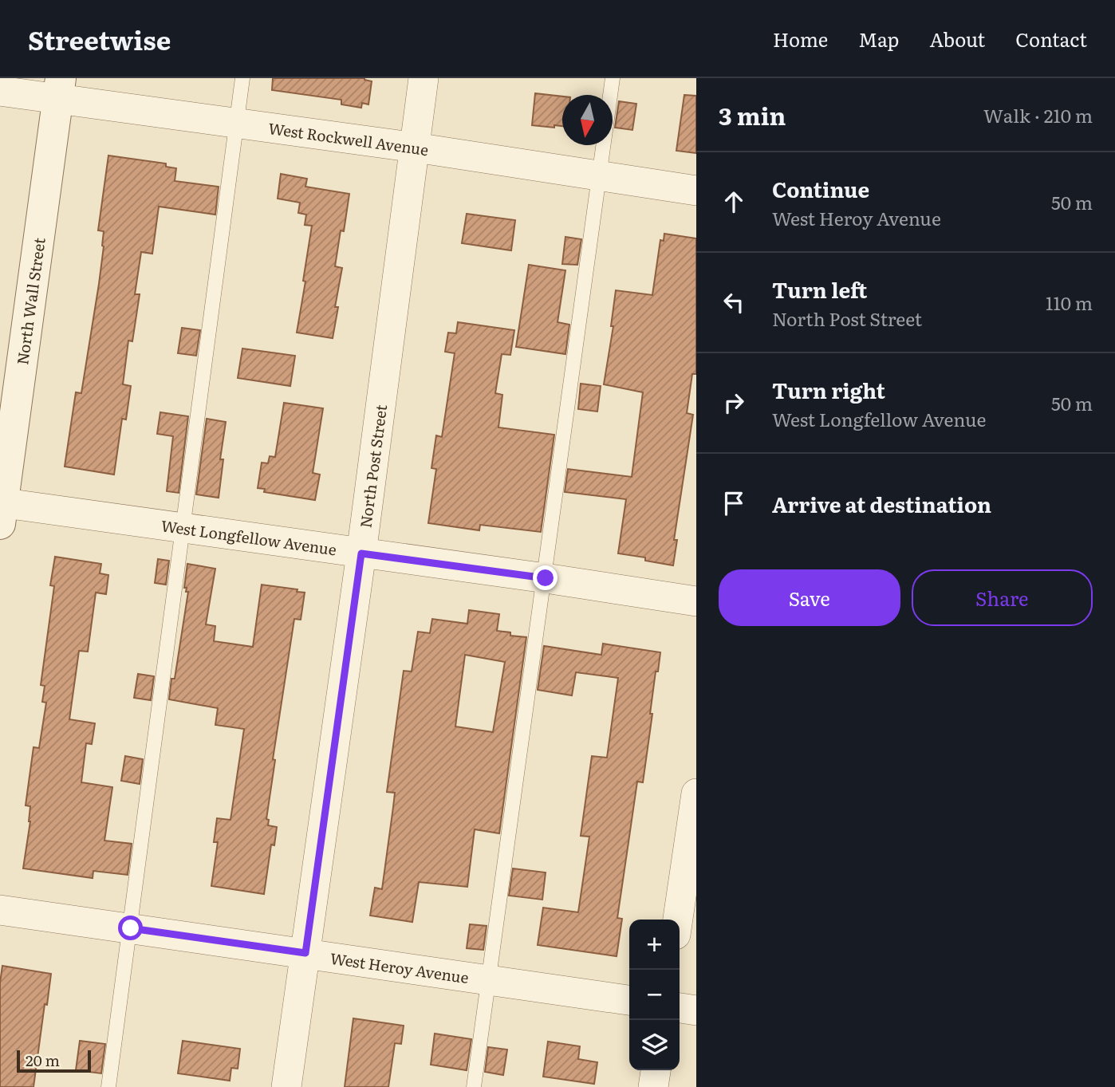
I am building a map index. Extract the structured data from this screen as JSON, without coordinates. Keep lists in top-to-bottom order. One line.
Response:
{"streets":{"street":["West Rockwell Avenue","North Wall Street","North Post Street","West Longfellow Avenue","West Heroy Avenue"]},"crossings":[["West Rockwell Avenue","North Wall Street"],["West Rockwell Avenue","North Post Street"],["North Wall Street","West Longfellow Avenue"],["North Post Street","West Longfellow Avenue"],["North Post Street","West Heroy Avenue"]],"scale_bar":"20 m","north":"bottom","page":{"header":"Streetwise","nav":["Home","Map","About","Contact"],"heading":["3 min","Walk · 210 m"],"list":[["Continue","West Heroy Avenue","50 m"],["Turn left","North Post Street","110 m"],["Turn right","West Longfellow Avenue","50 m"],"Arrive at destination"],"buttons":["Save","Share"],"map_buttons":["+","−"],"scale":"20 m"}}
